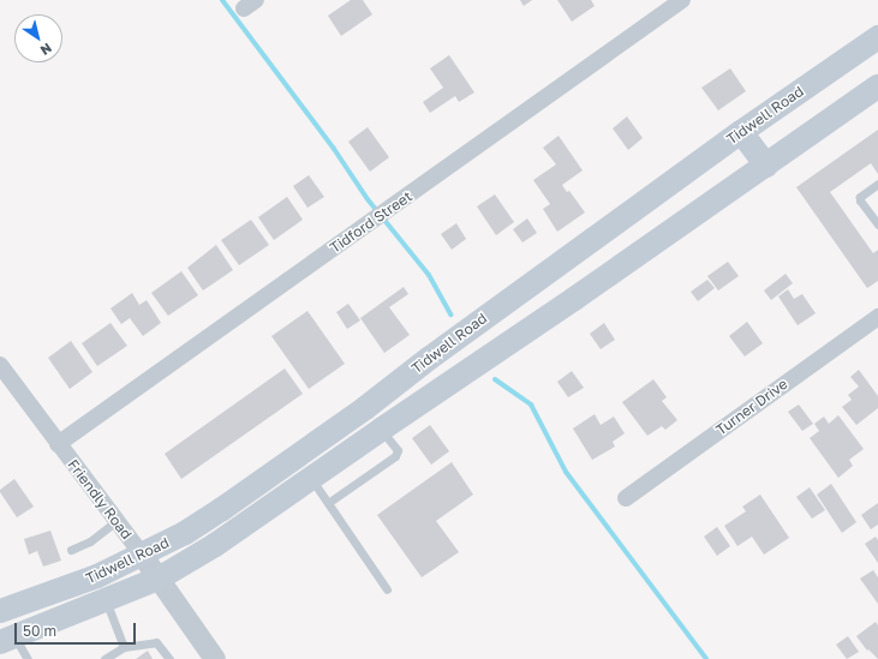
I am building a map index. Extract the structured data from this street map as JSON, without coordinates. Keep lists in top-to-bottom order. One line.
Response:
{"streets":{"main road":["Tidwell Road"],"street":["Tidford Street","Turner Drive","Friendly Road"]},"crossings":[["Tidwell Road","Friendly Road"],["Tidford Street","Friendly Road"]],"scale_bar":"50 m","north":"bottom right"}
